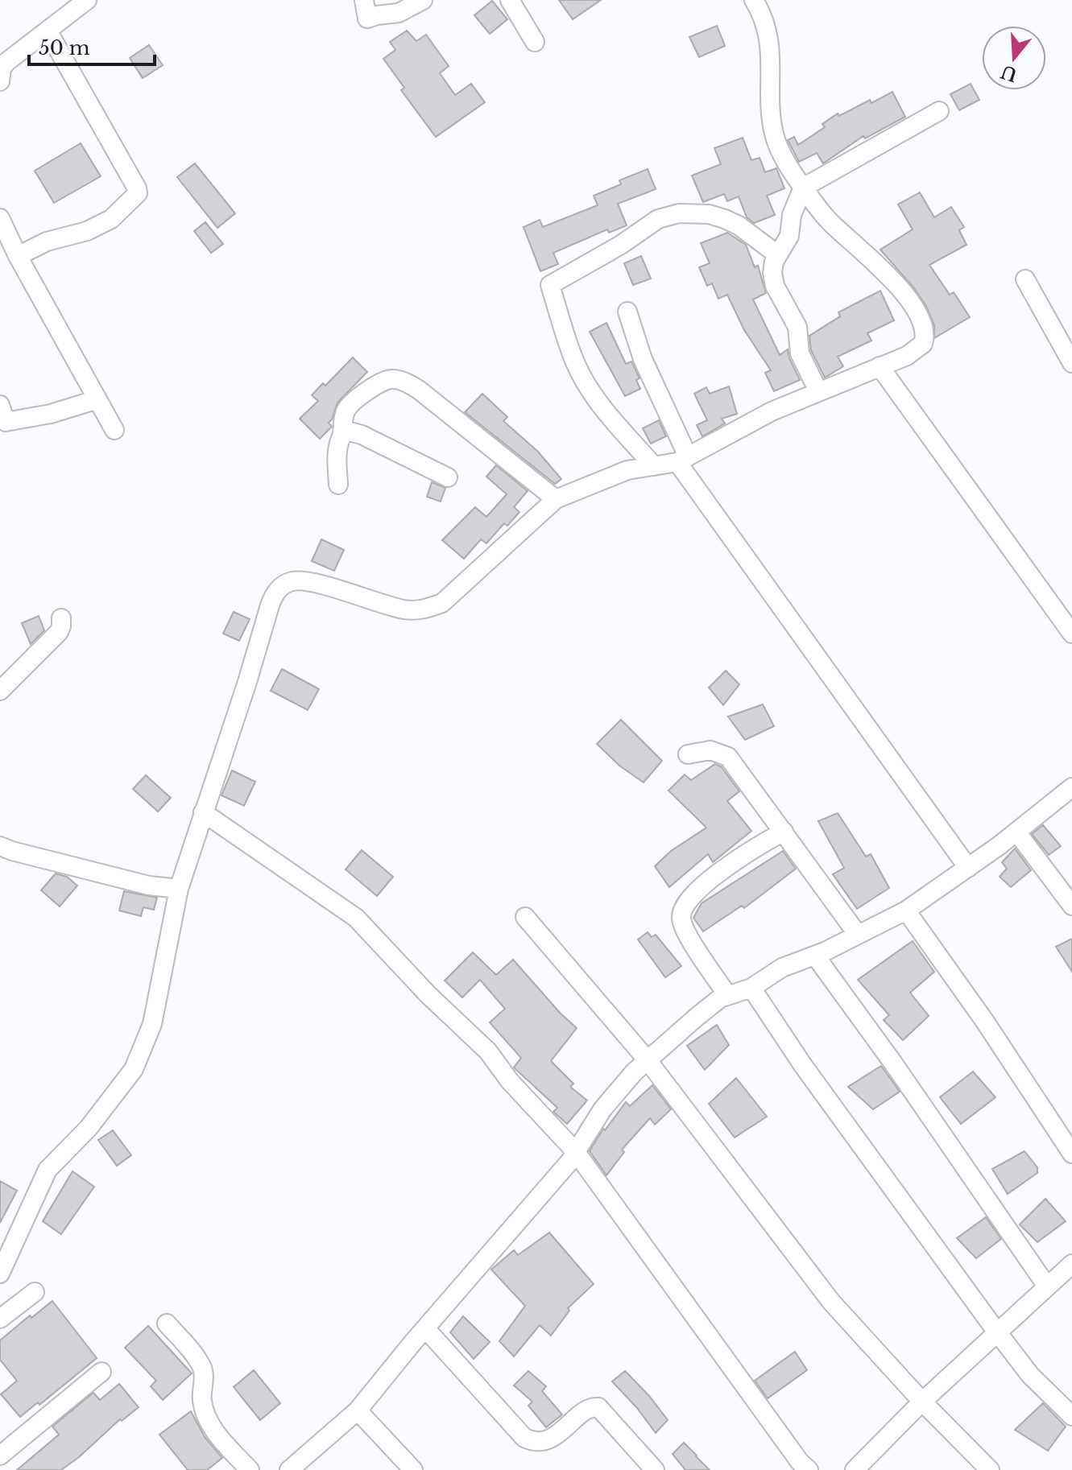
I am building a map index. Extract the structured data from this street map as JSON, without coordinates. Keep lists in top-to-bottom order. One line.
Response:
{"scale_bar":"50 m","north":"bottom"}
